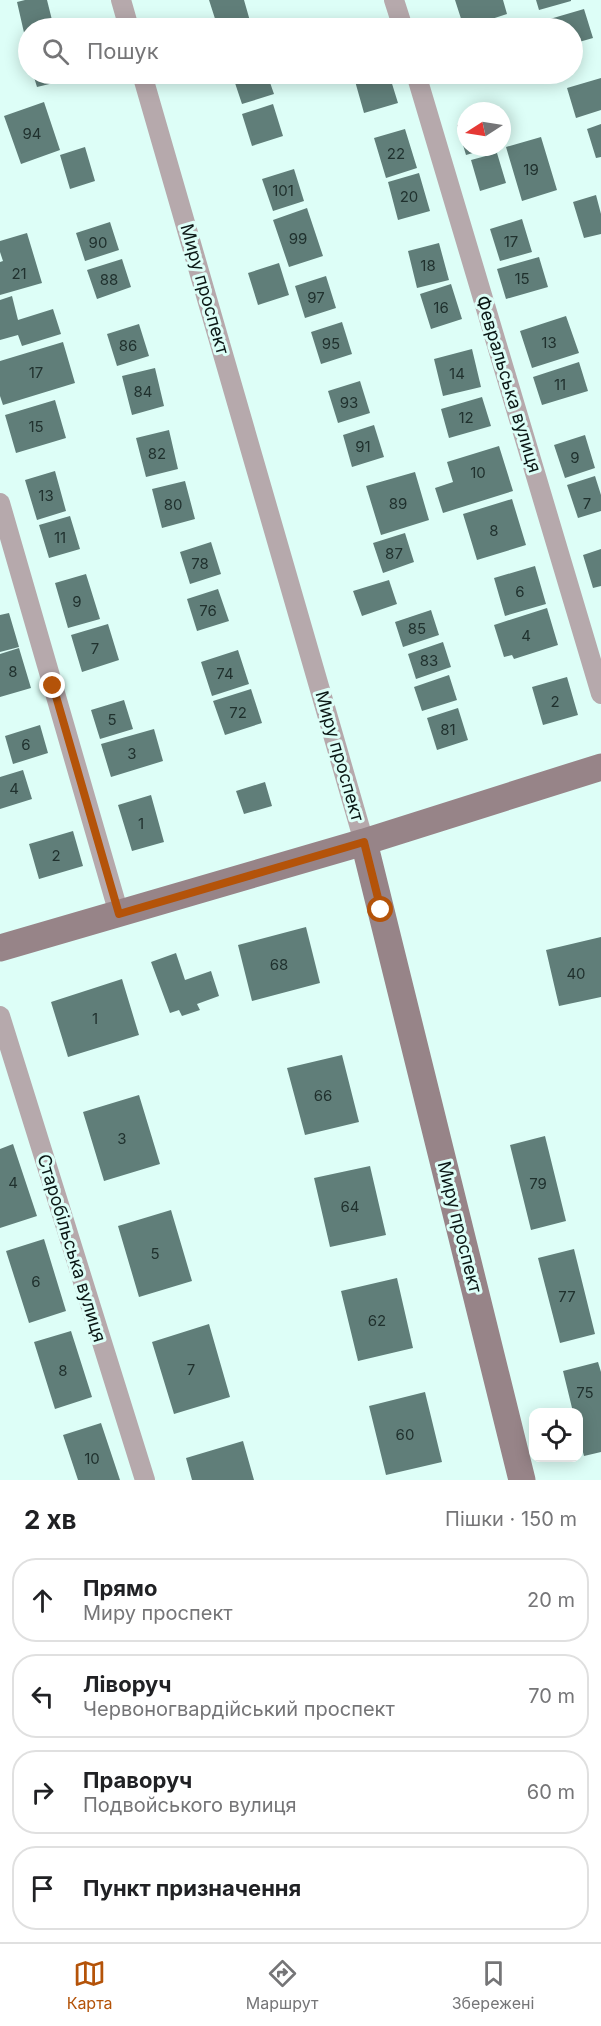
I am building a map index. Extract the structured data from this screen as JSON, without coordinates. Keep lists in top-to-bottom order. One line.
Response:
{"streets":{"main road":["Миру проспект"],"street":["Февральська вулиця","Старобільська вулиця"]},"house_numbers":["94","22","19","101","20","99","17","90","18","21","15","88","97","16","13","95","86","17","14","11","84","93","12","15","91","82","9","10","13","89","7","80","8","11","87","78","6","9","76","85","4","7","83","8","74","2","72","5","81","6","3","4","1","2","68","40","1","66","3","4","79","64","5","6","77","62","7","8","75","60","10"],"north":"left","page":{"search":"Пошук","heading":["2 хв","Пішки · 150 m"],"list":[["Прямо","Миру проспект","20 m"],["Ліворуч","Червоногвардійський проспект","70 m"],["Праворуч","Подвойського вулиця","60 m"],"Пункт призначення"],"nav":["Карта","Маршрут","Збережені"]}}
